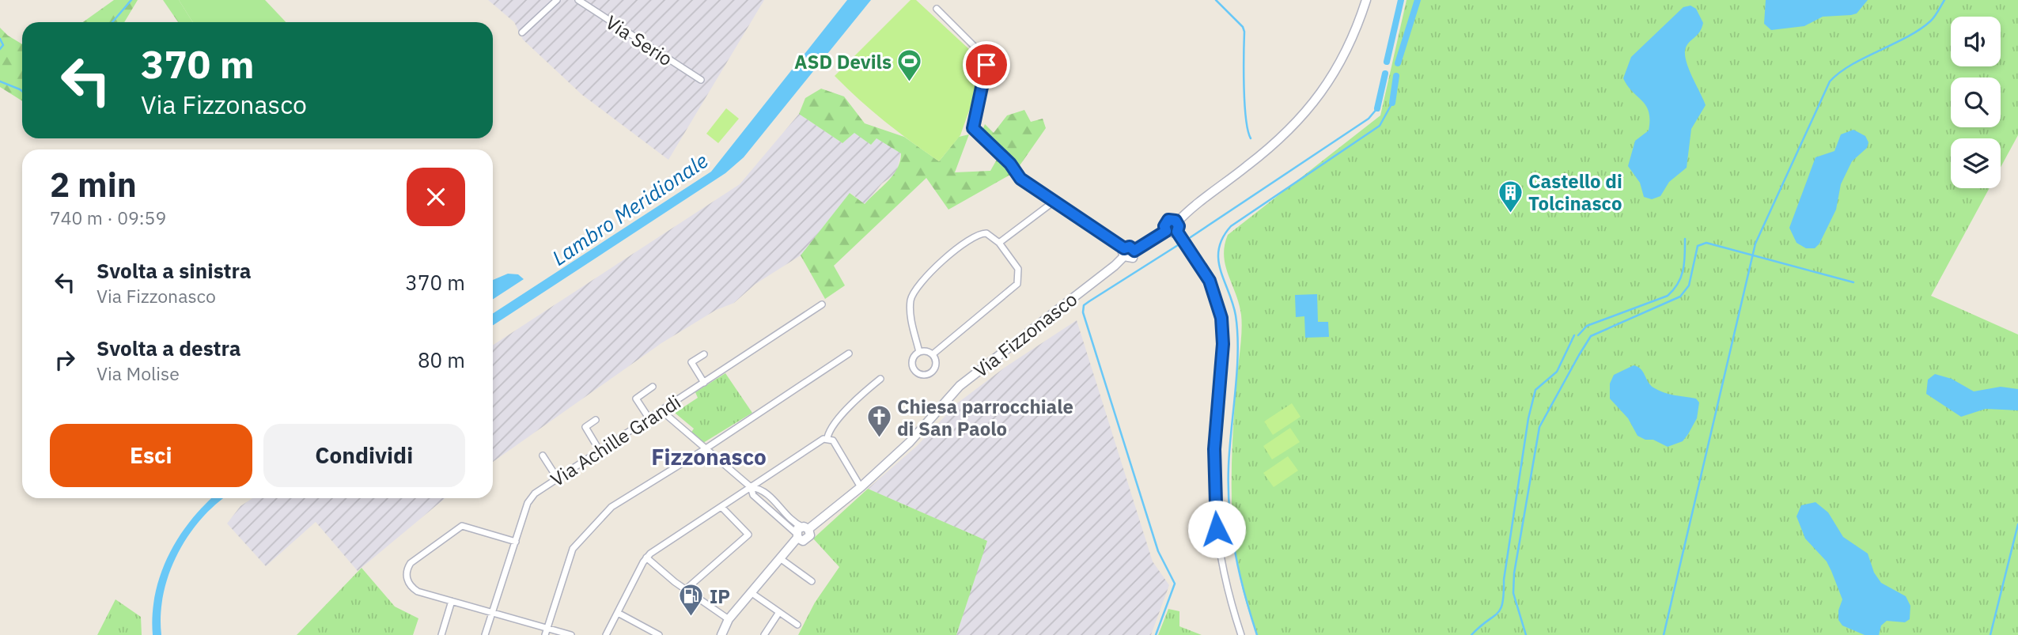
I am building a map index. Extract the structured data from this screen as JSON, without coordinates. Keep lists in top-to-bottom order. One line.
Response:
{"streets":{"main road":["Via Fizzonasco"],"street":["Via Serio","Via Achille Grandi"]},"districts":["Fizzonasco"],"water":["Lambro Meridionale"],"places":{"sports":["ASD Devils"],"building":["Castello di Tolcinasco"],"church":["Chiesa parrocchiale di San Paolo"],"fuel station":["IP"]},"page":{"turn":["370 m","Via Fizzonasco"],"heading":["2 min","740 m · 09:59"],"list":[{"name":"Svolta a sinistra","note":"Via Fizzonasco","value":"370 m"},{"name":"Svolta a destra","note":"Via Molise","value":"80 m"}],"buttons":["Esci","Condividi"]}}
